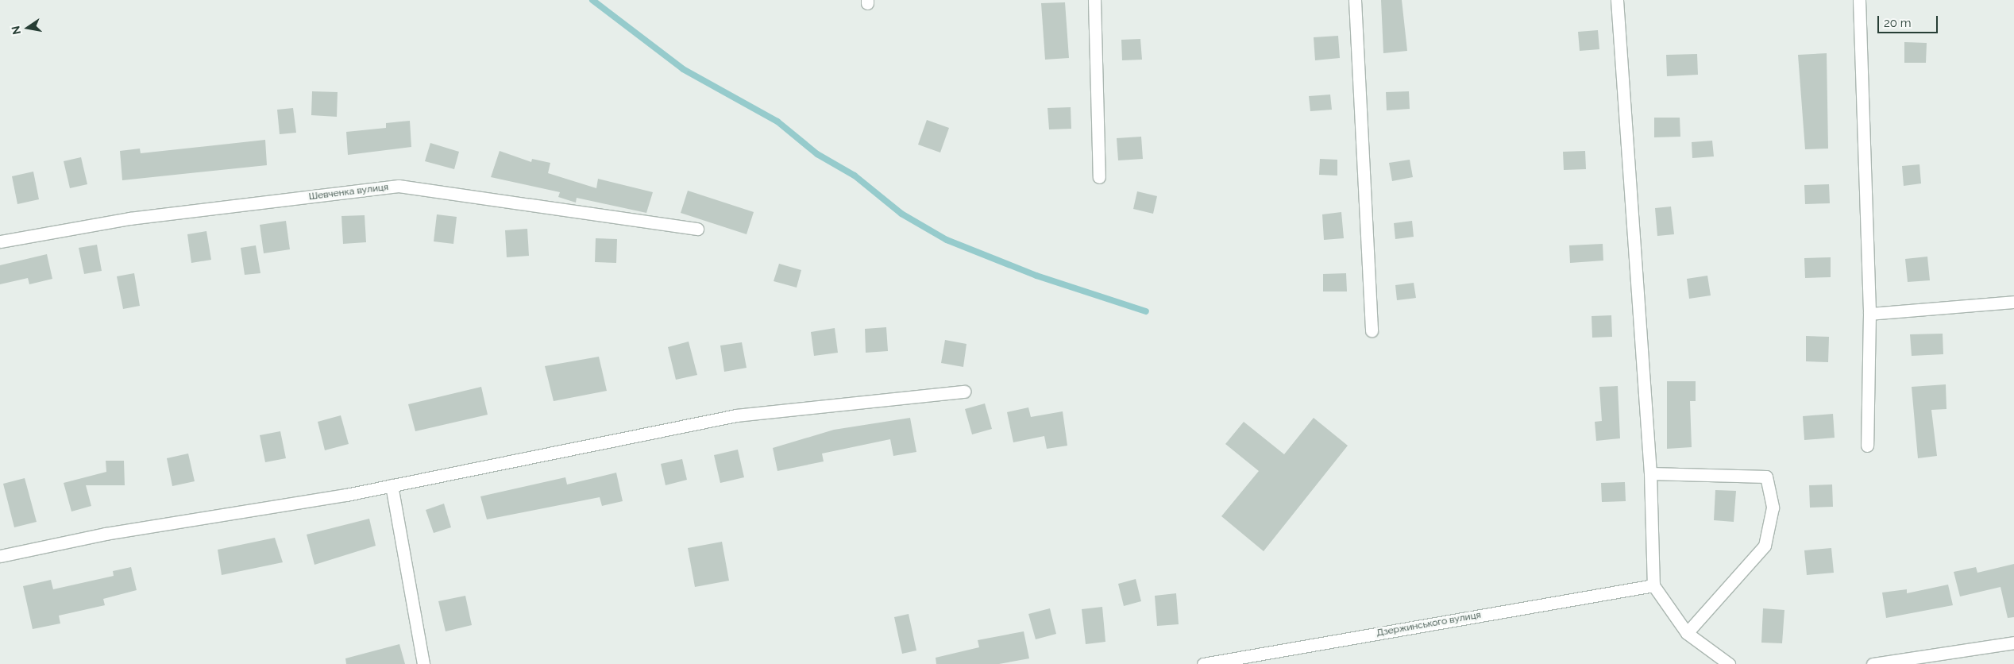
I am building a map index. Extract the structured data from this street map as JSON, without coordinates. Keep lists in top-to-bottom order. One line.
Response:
{"streets":{"street":["Шевченка вулиця","Дзержинського вулиця"]},"scale_bar":"20 m","north":"left"}
